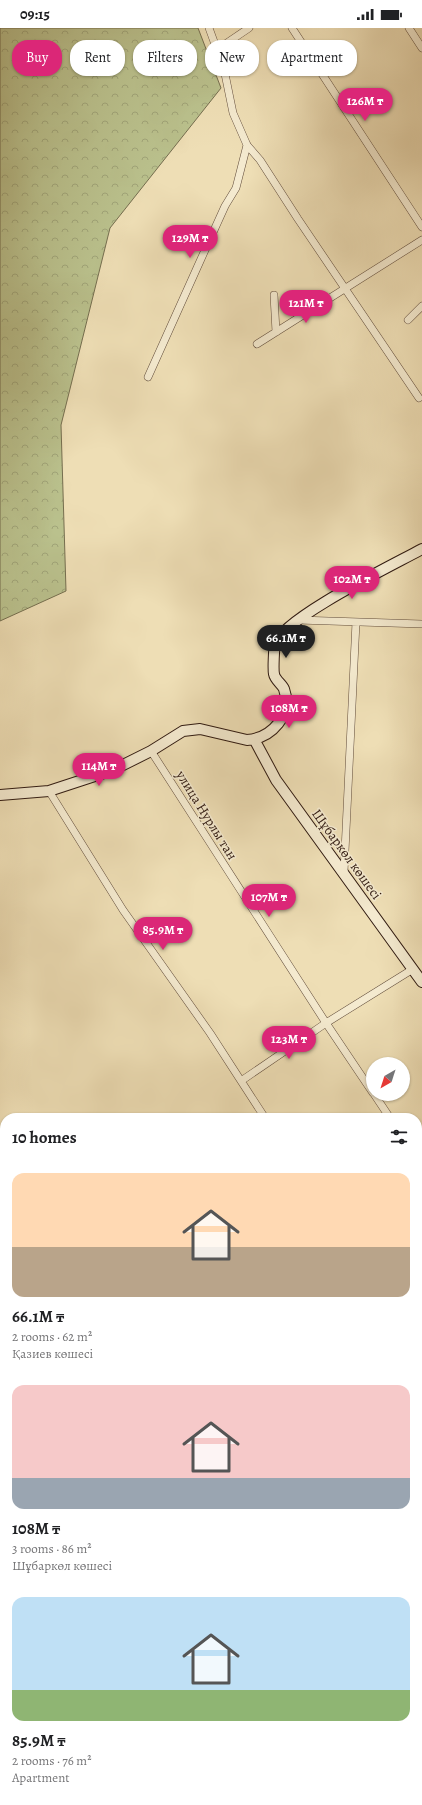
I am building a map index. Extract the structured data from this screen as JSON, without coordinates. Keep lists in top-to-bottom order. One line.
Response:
{"streets":{"street":["улица Нурлы тан","Шұбаркөл көшесі"]},"north":"bottom left","page":{"status":"09:15","chip":["Buy","Rent","Filters","New","Apartment"],"price":["126M ₸","129M ₸","121M ₸","102M ₸","66.1M ₸","108M ₸","114M ₸","107M ₸","85.9M ₸","123M ₸"],"heading":"10 homes","list":[{"name":"66.1M ₸","note":"2 rooms · 62 m² · Қазиев көшесі"},{"name":"108M ₸","note":"3 rooms · 86 m² · Шұбаркөл көшесі"},{"name":"85.9M ₸","note":"2 rooms · 76 m² · Apartment"}]}}
